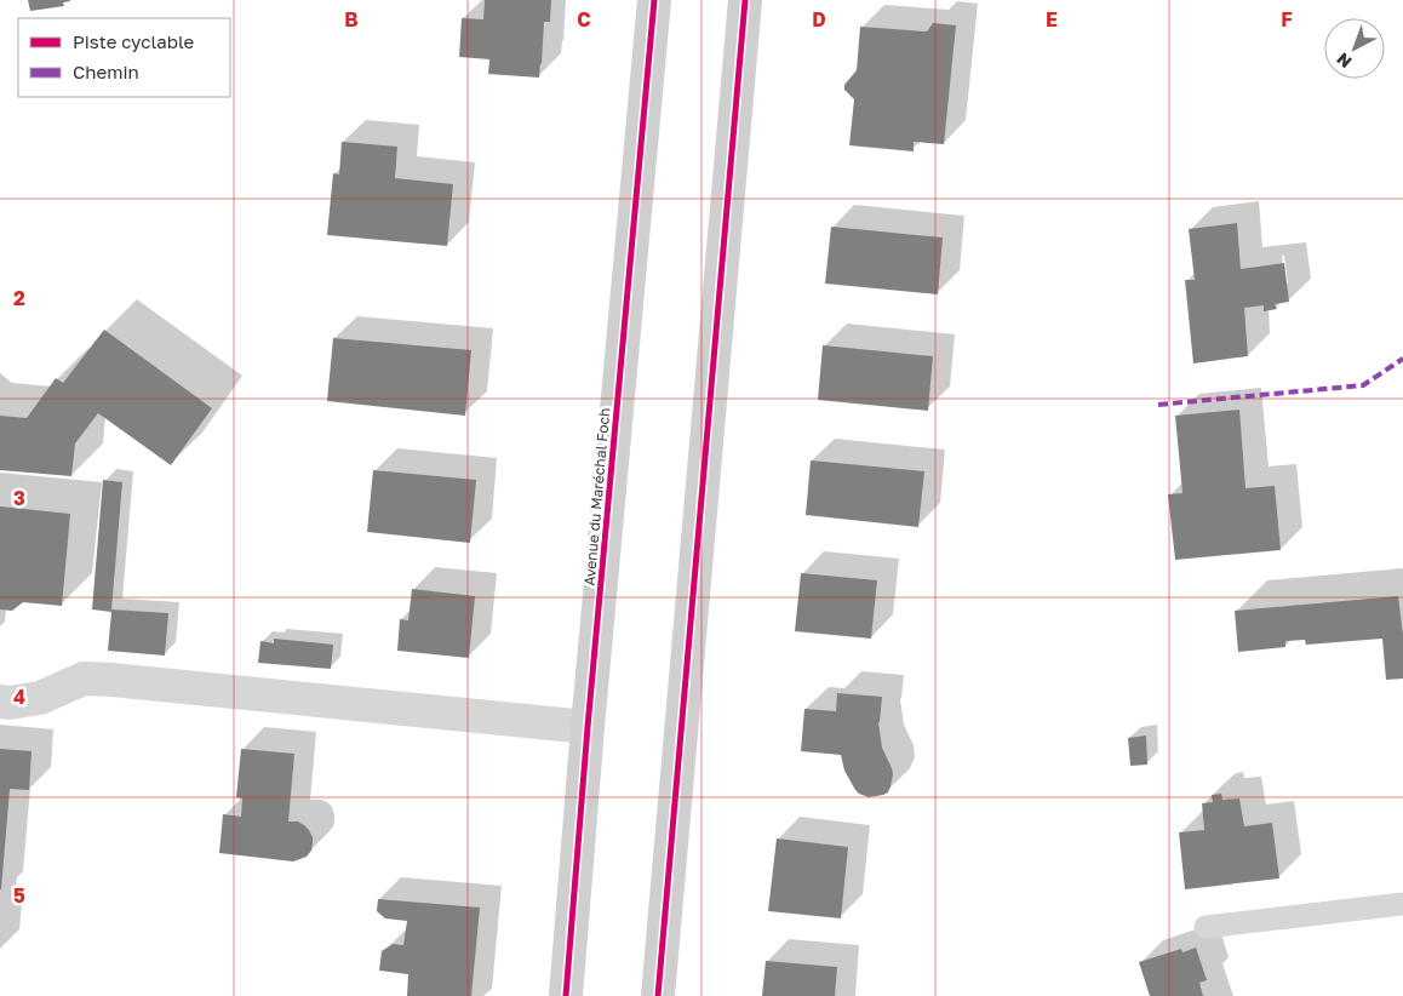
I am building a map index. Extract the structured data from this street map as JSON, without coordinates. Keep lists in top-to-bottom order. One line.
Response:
{"streets":{"main road":["Avenue du Maréchal Foch"]},"legend":["Piste cyclable","Chemin"],"north":"bottom left","grid":{"columns":["B","C","D","E","F"],"rows":["2","3","4","5"]}}
